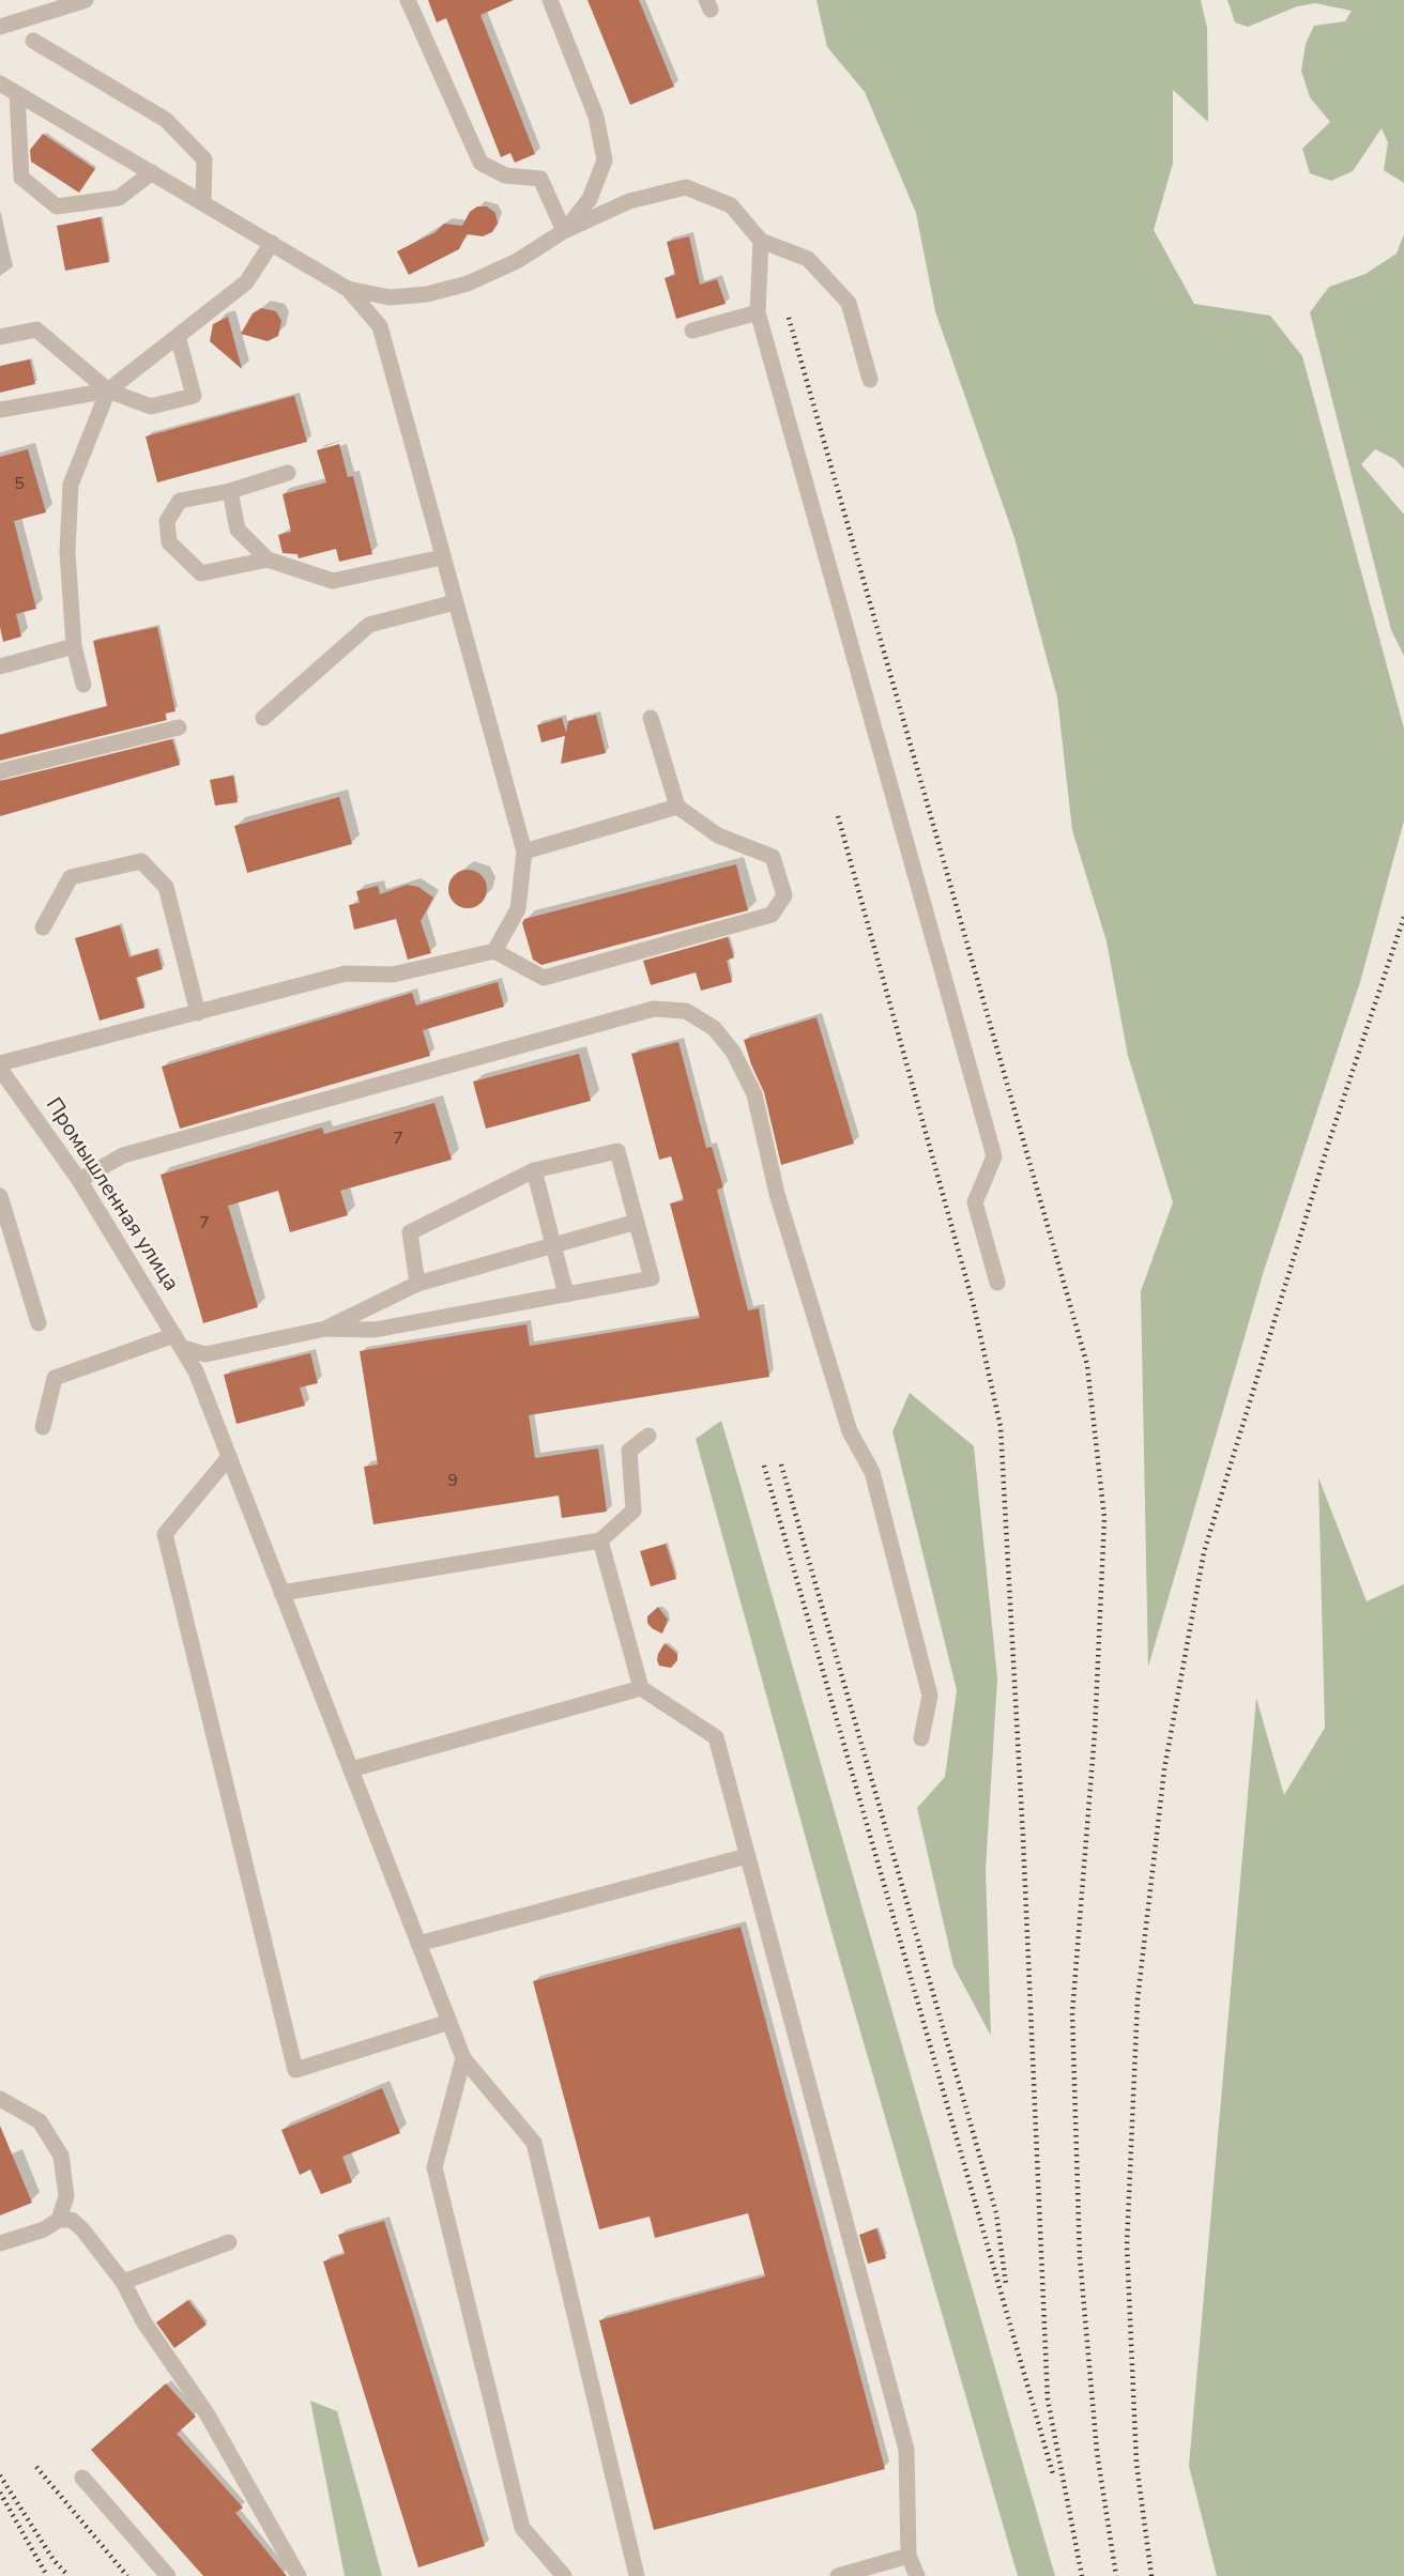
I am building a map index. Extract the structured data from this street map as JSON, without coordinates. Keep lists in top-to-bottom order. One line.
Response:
{"streets":{"street":["Промышленная улица"]},"house_numbers":["5","7","7","9"]}
